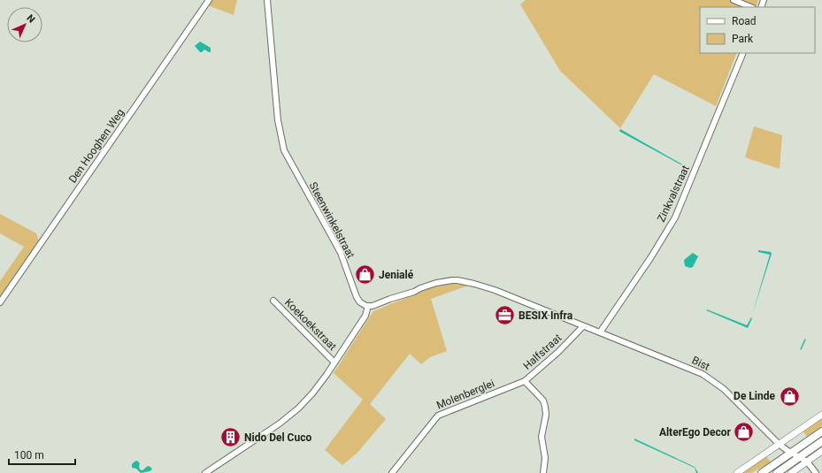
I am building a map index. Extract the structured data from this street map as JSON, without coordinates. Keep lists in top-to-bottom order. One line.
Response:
{"streets":{"street":["Den Hooghen Weg","Zinkvalstraat","Steenwinkelstraat","Koekoekstraat","Halfstraat","Bist","Molenberglei"]},"crossings":[["Zinkvalstraat","Bist"],["Steenwinkelstraat","Koekoekstraat"],["Halfstraat","Molenberglei"]],"places":{"shop":["Jenialé","De Linde","AlterEgo Decor"],"office":["BESIX Infra"],"building":["Nido Del Cuco"]},"legend":["Road","Park"],"scale_bar":"100 m","north":"top right"}
